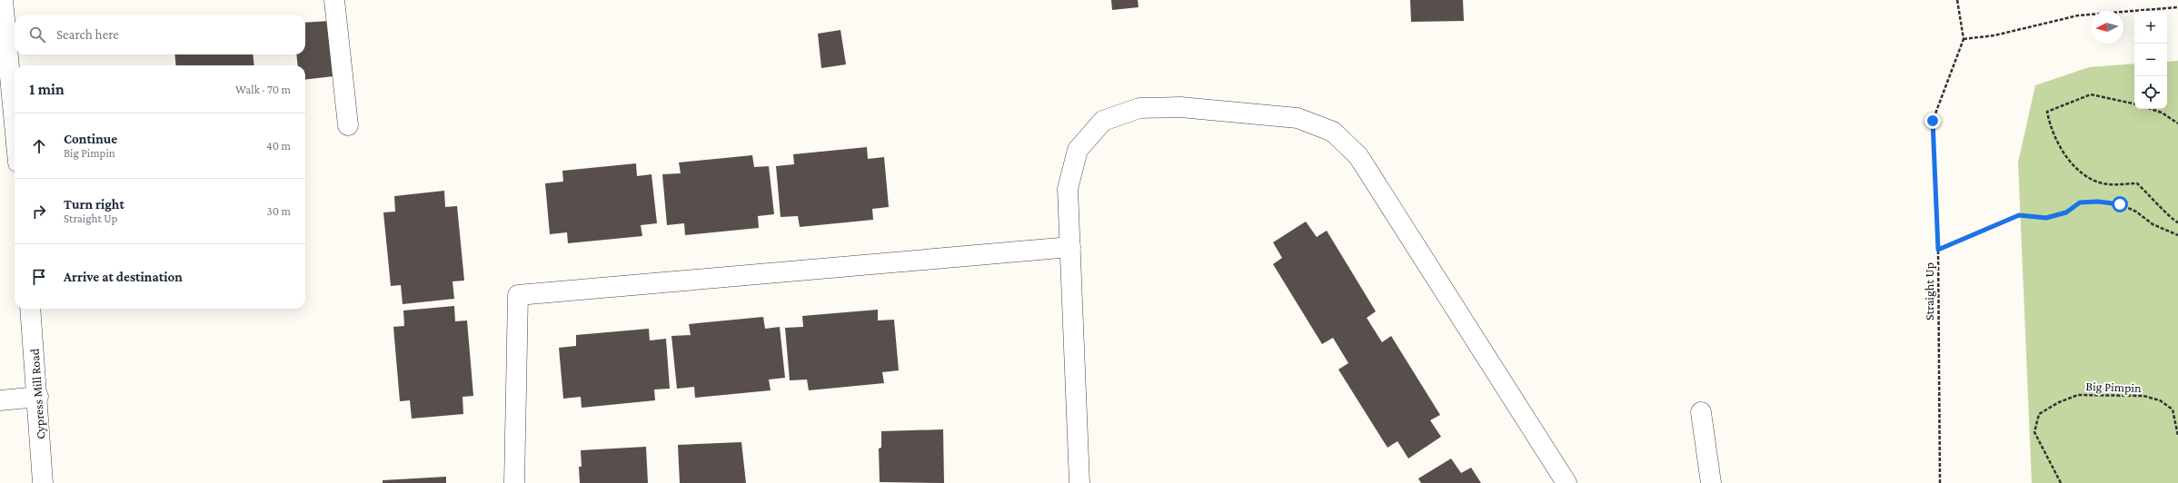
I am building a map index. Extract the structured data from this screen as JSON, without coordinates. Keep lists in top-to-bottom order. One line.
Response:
{"streets":{"street":["Cypress Mill Road"],"path":["Straight Up","Big Pimpin"]},"north":"left","page":{"map_buttons":["+","−"],"search":"Search here","heading":["1 min","Walk · 70 m"],"list":[["Continue","Big Pimpin","40 m"],["Turn right","Straight Up","30 m"],"Arrive at destination"]}}
